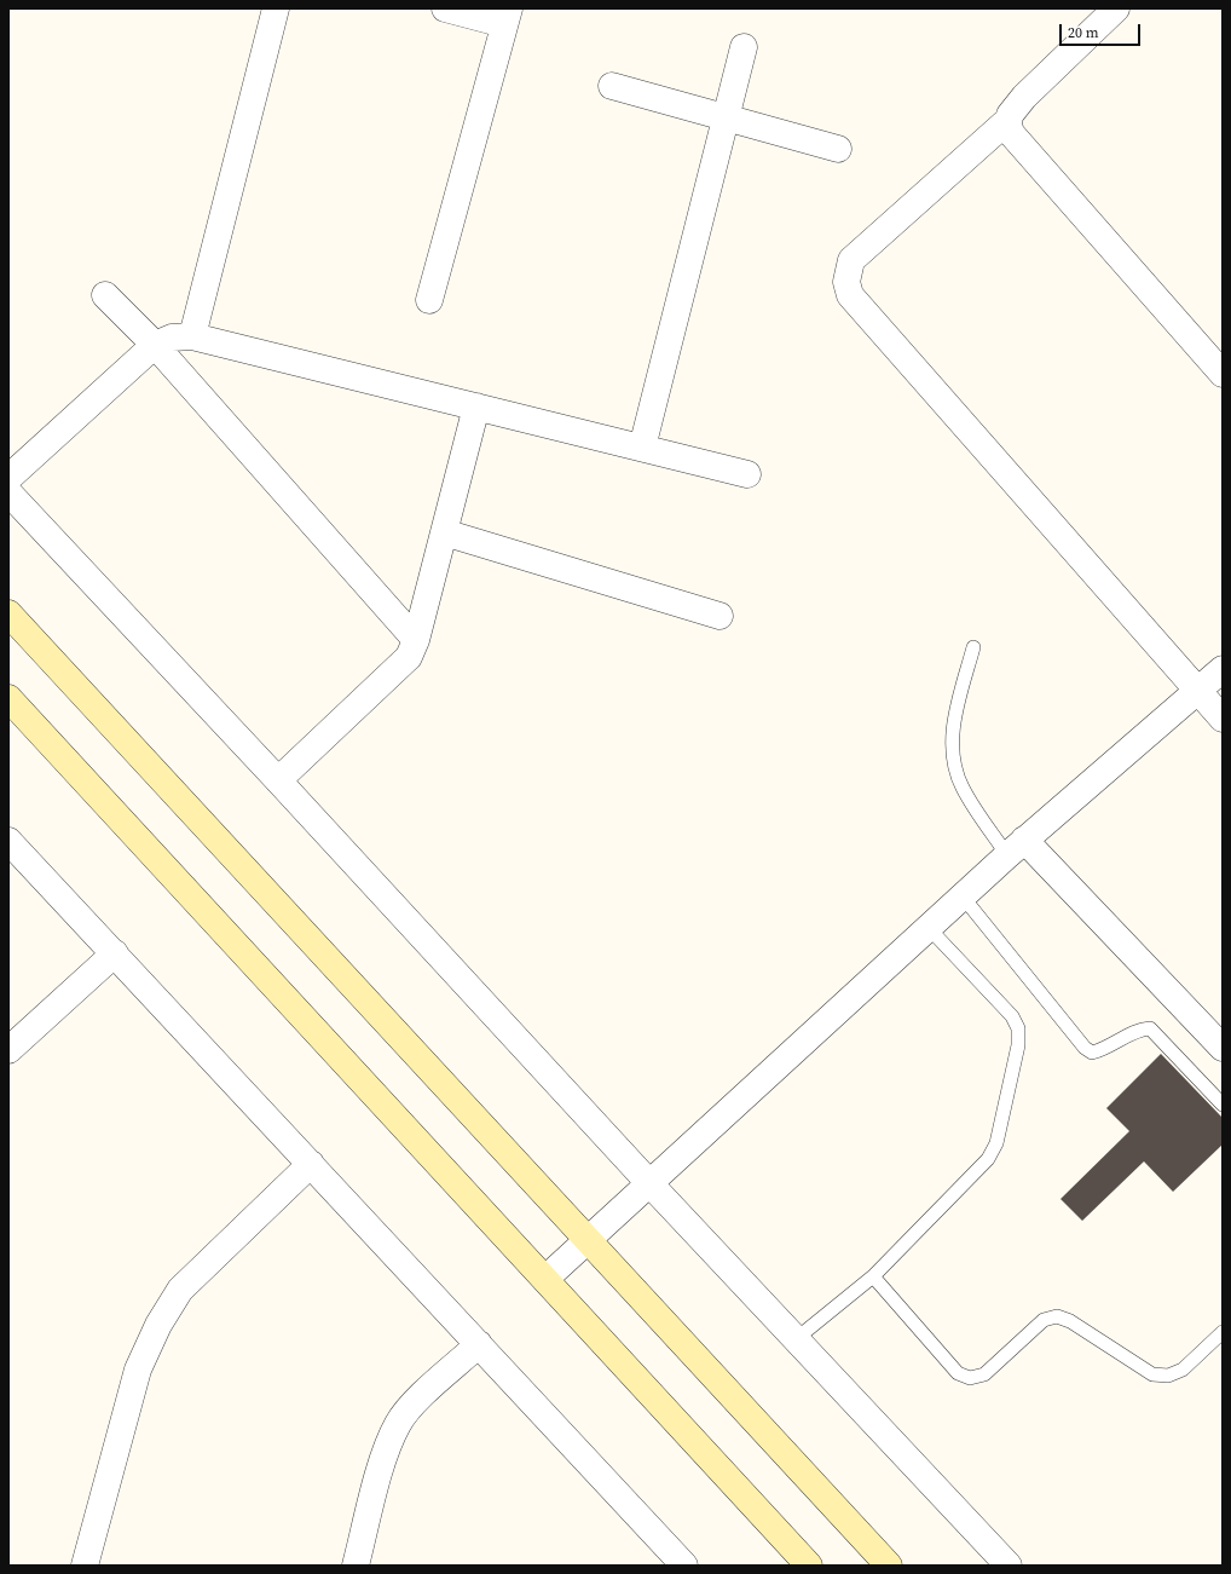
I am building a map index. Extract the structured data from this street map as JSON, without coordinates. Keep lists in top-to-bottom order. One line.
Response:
{"scale_bar":"20 m"}
